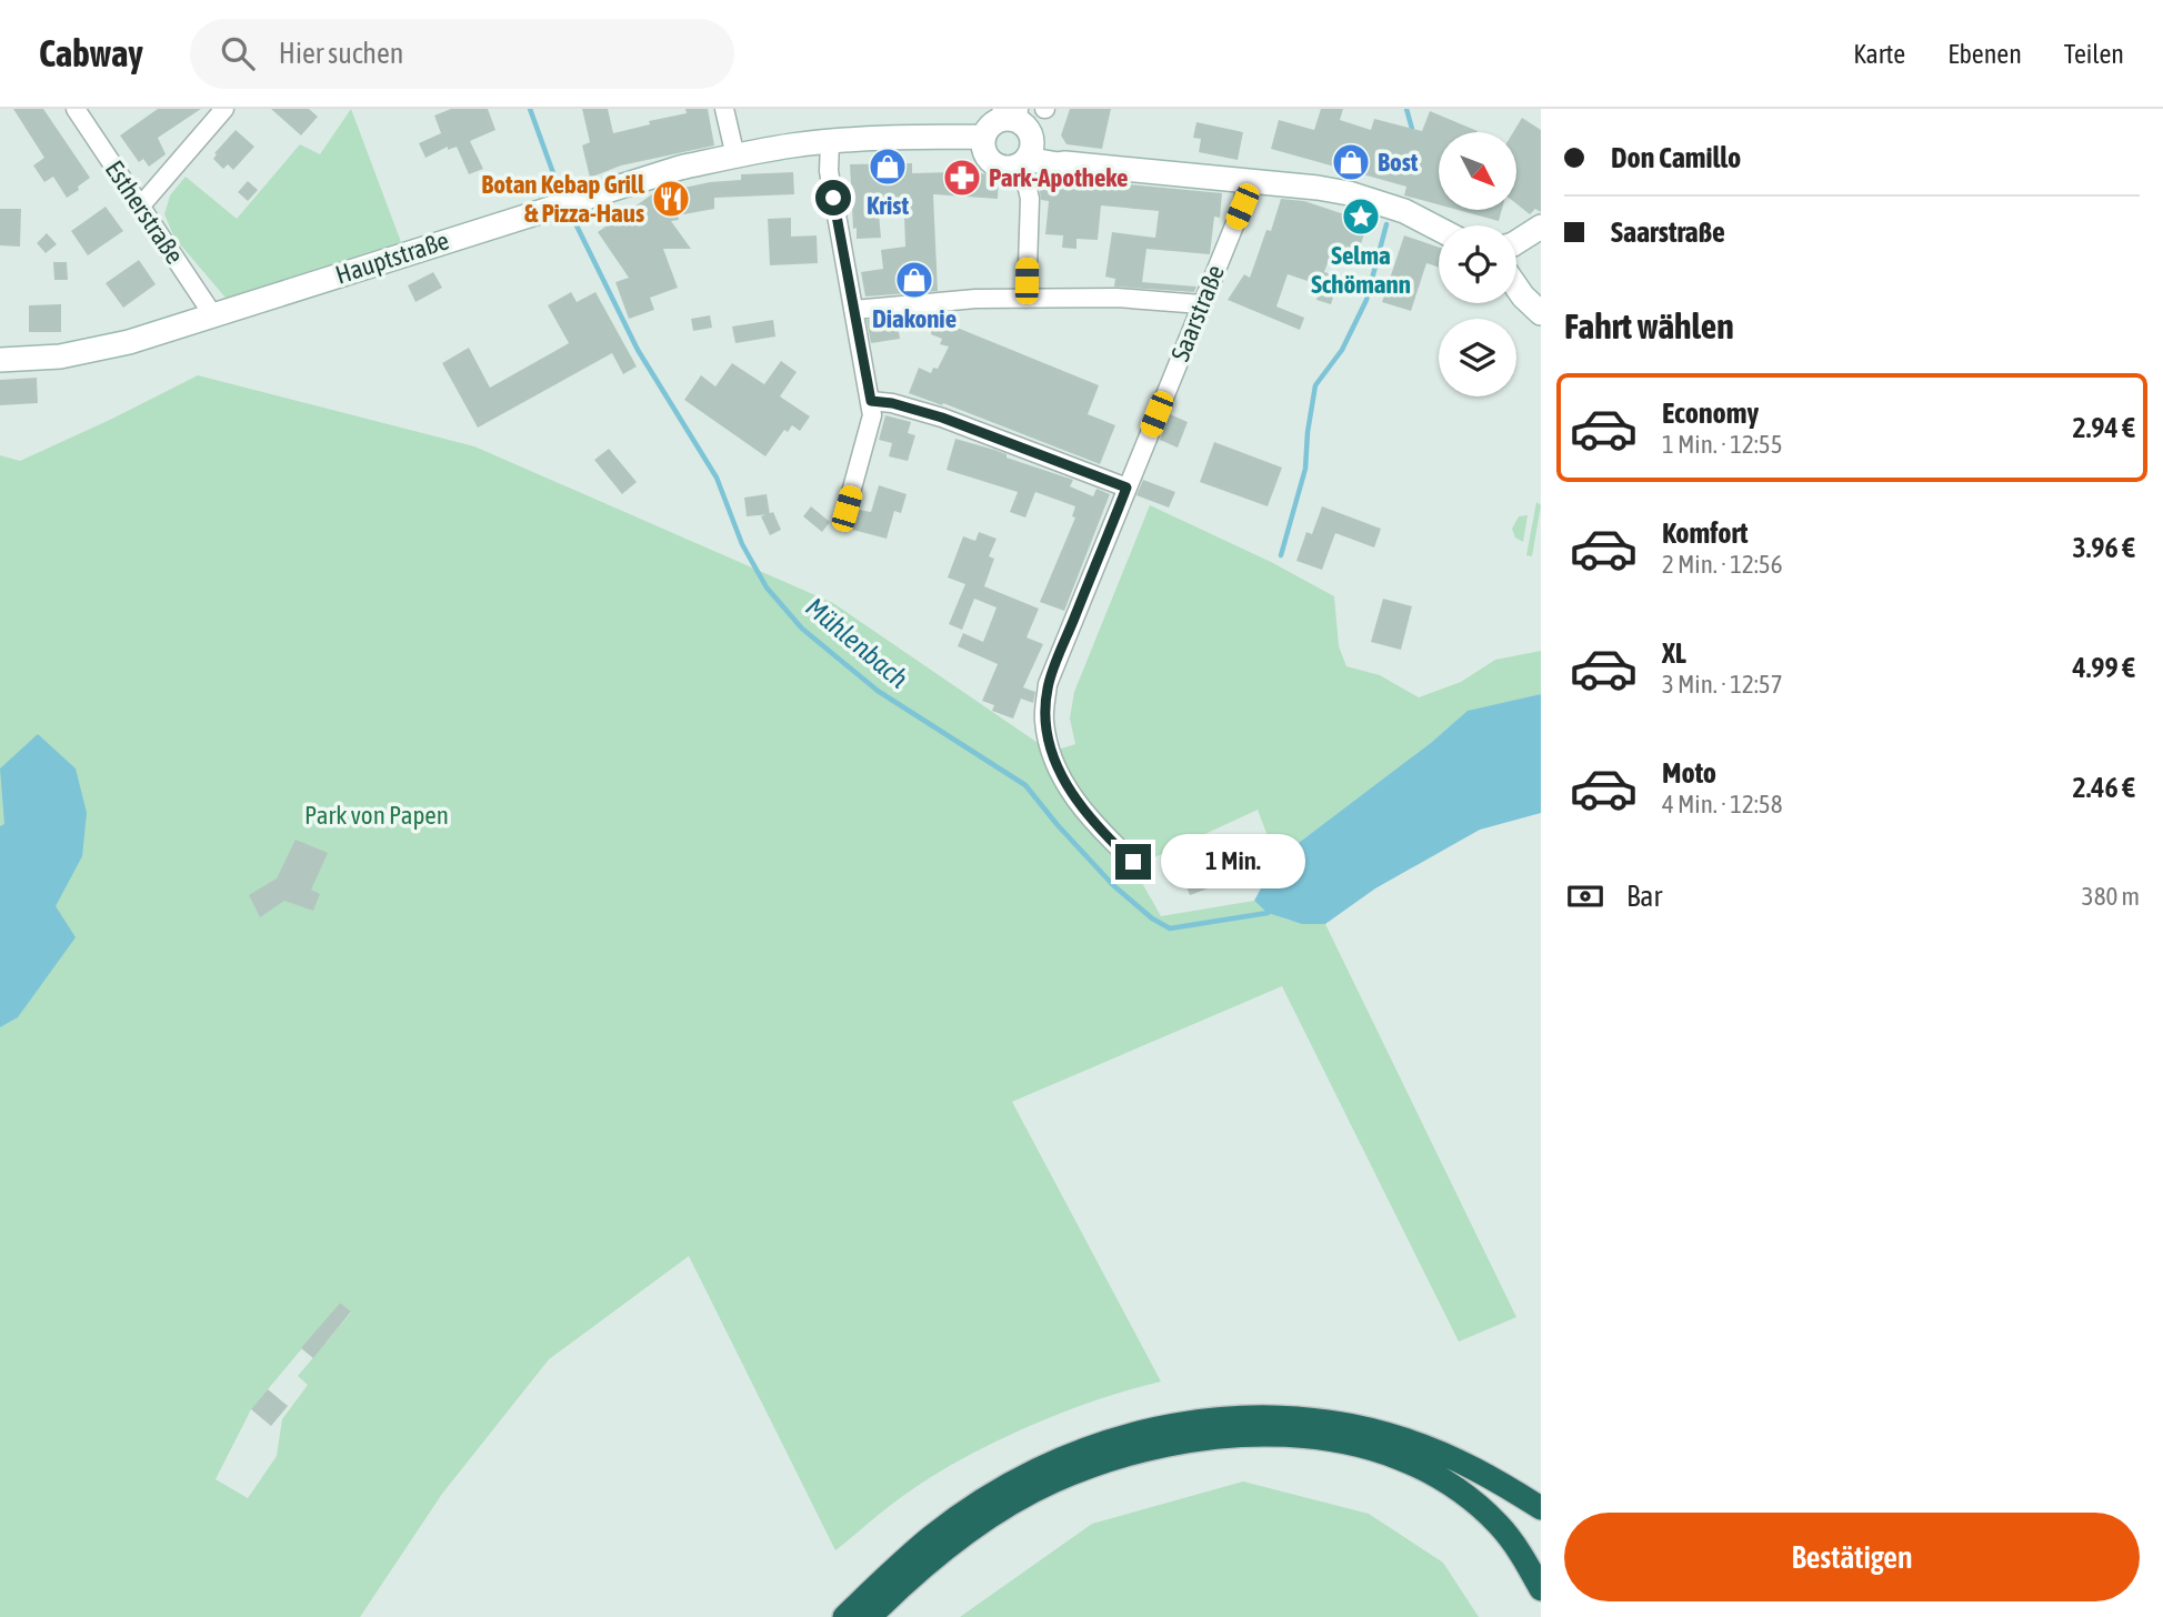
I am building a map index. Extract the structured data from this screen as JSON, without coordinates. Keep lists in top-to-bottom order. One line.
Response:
{"streets":{"main road":["Hauptstraße"],"street":["Estherstraße","Saarstraße"]},"crossings":[["Estherstraße","Hauptstraße"]],"water":["Mühlenbach"],"parks":["Park von Papen"],"places":{"shop":["Bost","Krist","Diakonie"],"pharmacy":["Park-Apotheke"],"restaurant":["Botan Kebap Grill & Pizza-Haus"],"place":["Selma Schömann"]},"north":"bottom right","page":{"header":"Cabway","search":"Hier suchen","nav":["Karte","Ebenen","Teilen"],"banner":["Don Camillo","Saarstraße"],"heading":"Fahrt wählen","list":[{"name":"Economy","note":"1 Min. · 12:55","value":"2.94 €"},{"name":"Komfort","note":"2 Min. · 12:56","value":"3.96 €"},{"name":"XL","note":"3 Min. · 12:57","value":"4.99 €"},{"name":"Moto","note":"4 Min. · 12:58","value":"2.46 €"}],"bubble":"1 Min.","pay":["Bar","380 m"],"buttons":"Bestätigen"}}
